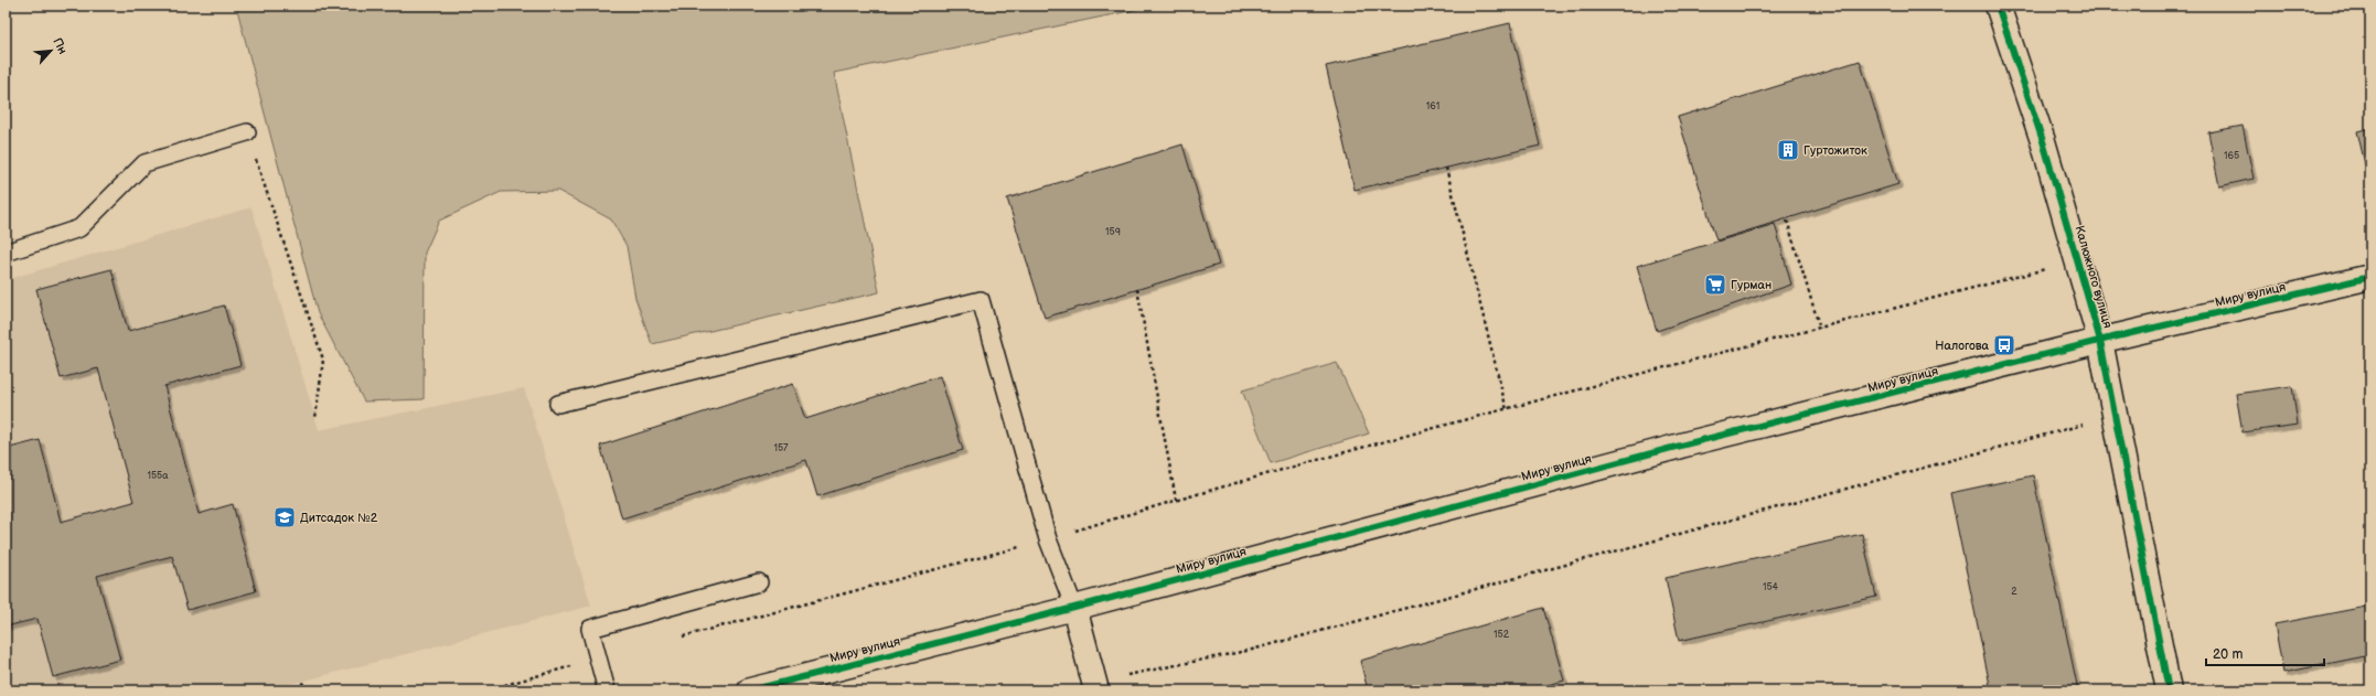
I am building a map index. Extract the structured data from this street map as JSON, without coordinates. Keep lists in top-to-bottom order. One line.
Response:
{"streets":{"street":["Калюжного вулиця","Миру вулиця"]},"crossings":[["Калюжного вулиця","Миру вулиця"]],"places":{"building":["Гуртожиток"],"supermarket":["Гурман"],"bus stop":["Налогова"],"school or university":["Дитсадок №2"]},"house_numbers":["161","165","159","157","155а","154","2","152"],"scale_bar":"20 m","north":"top right"}
